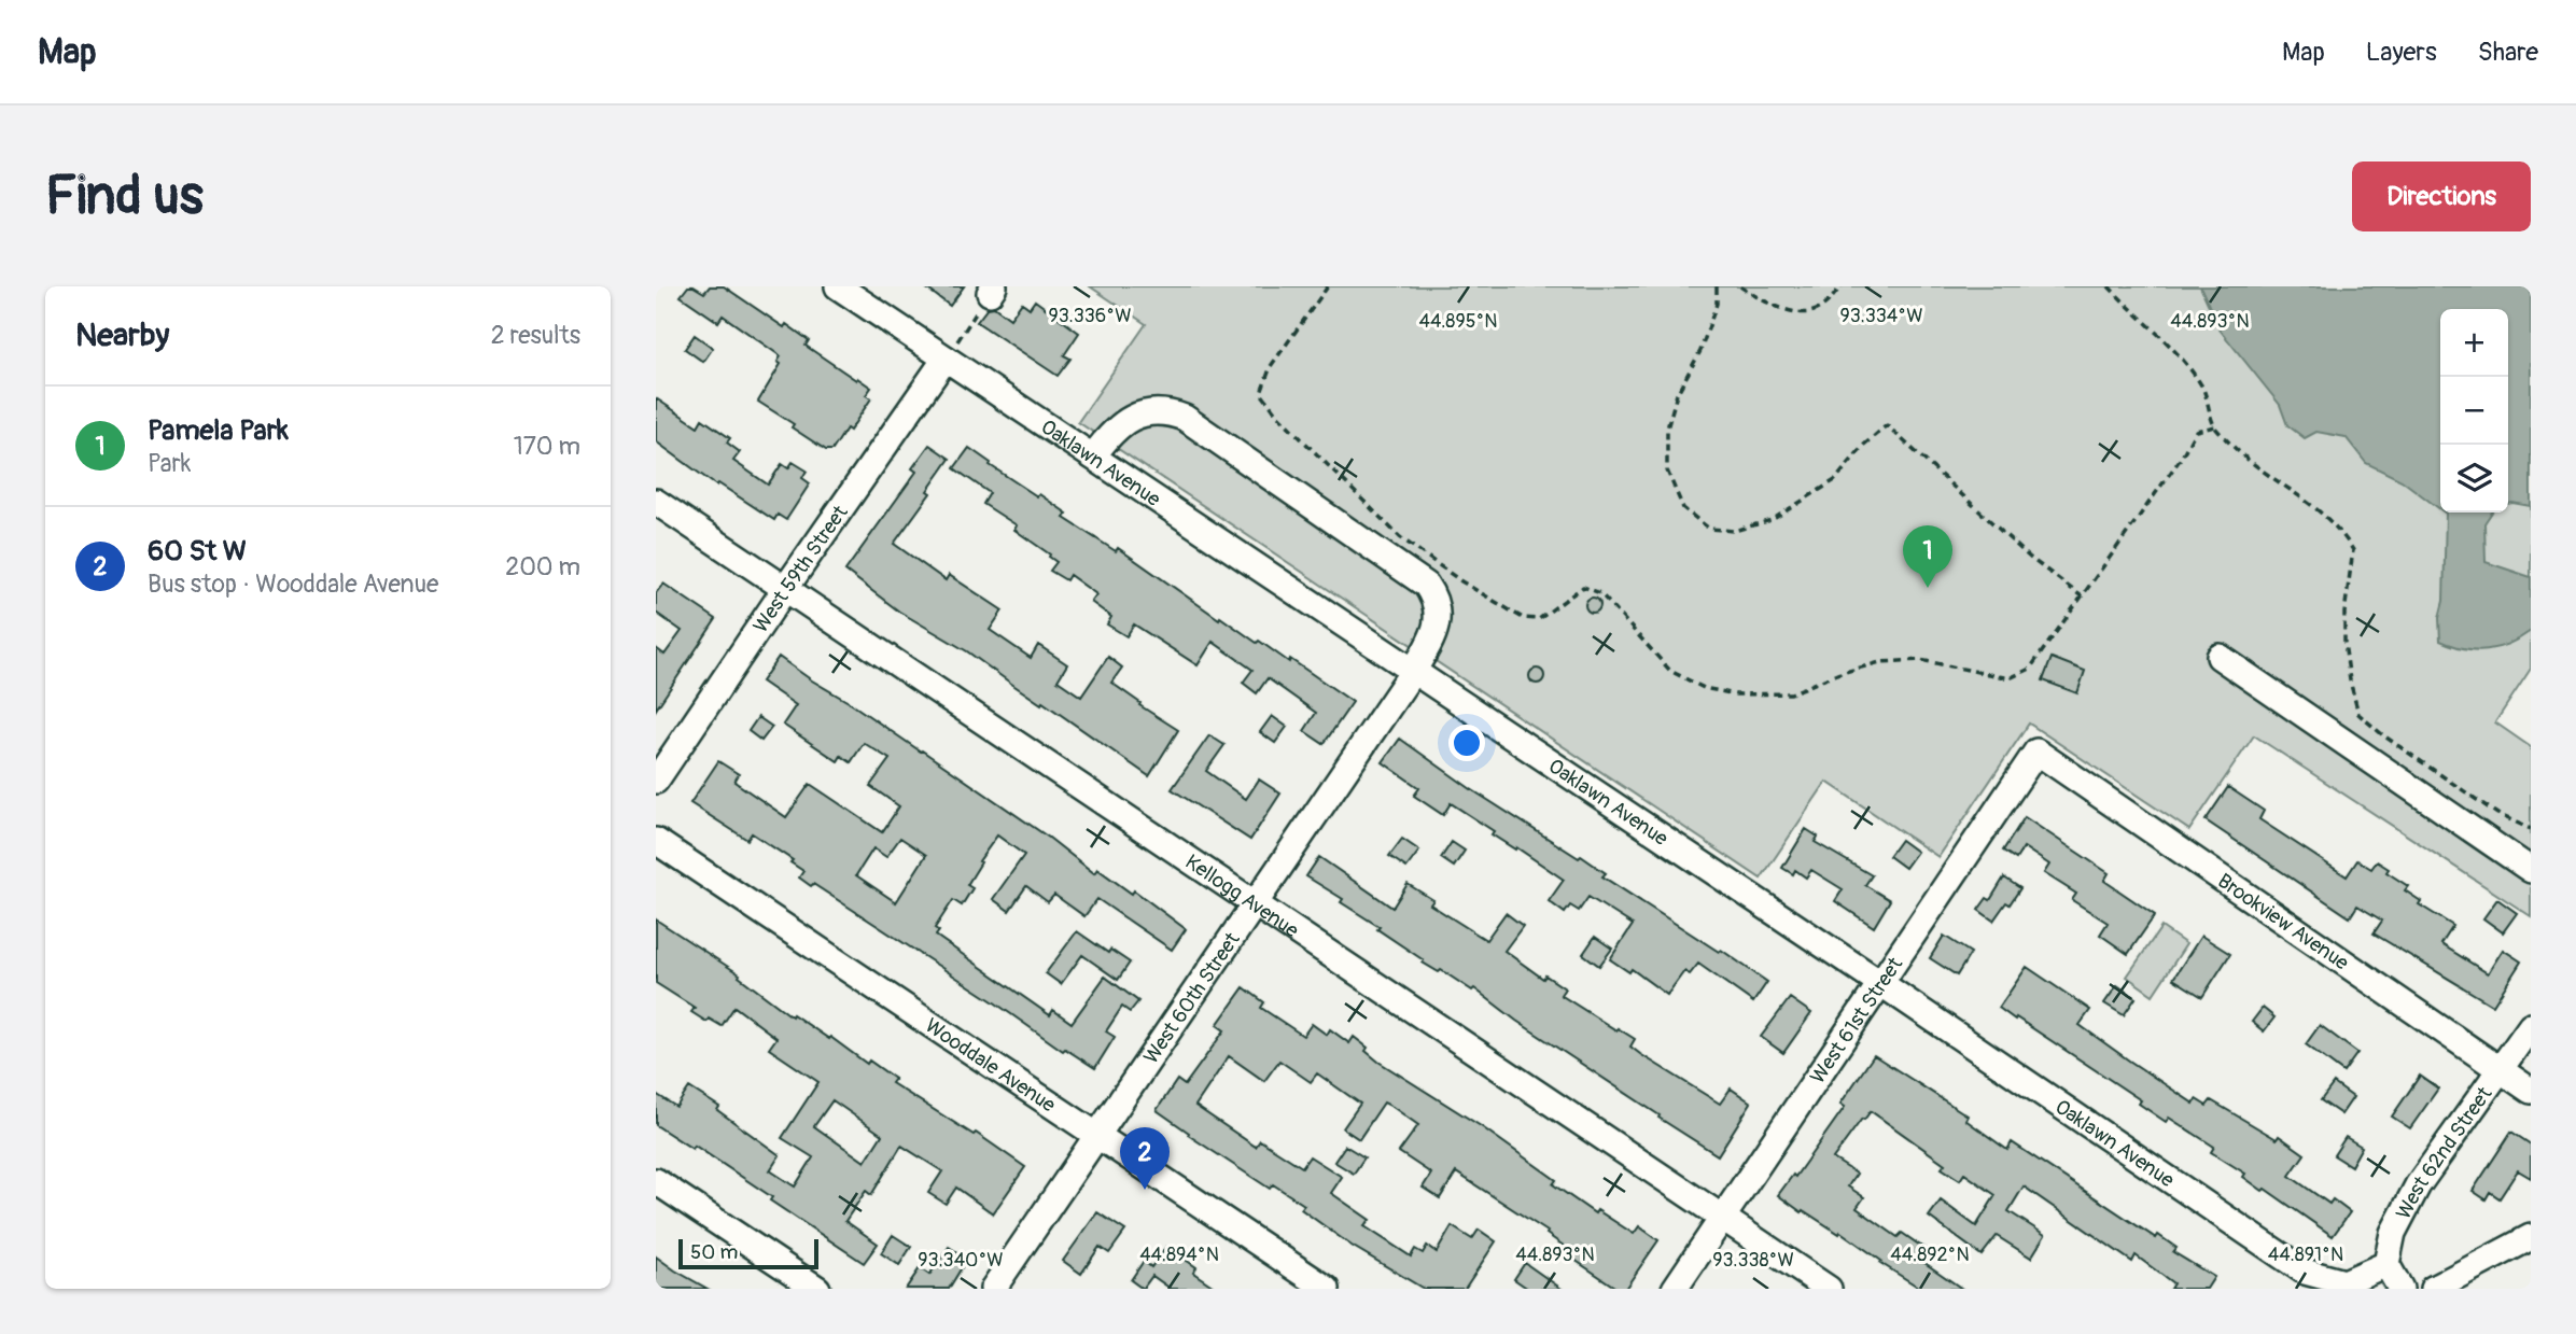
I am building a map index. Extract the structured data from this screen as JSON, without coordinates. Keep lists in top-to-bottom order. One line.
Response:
{"streets":{"street":["Oaklawn Avenue","West 59th Street","Kellogg Avenue","Brookview Avenue","West 60th Street","West 61st Street","Wooddale Avenue","West 62nd Street"]},"crossings":[["Oaklawn Avenue","West 59th Street"],["Oaklawn Avenue","West 60th Street"],["Oaklawn Avenue","West 61st Street"],["Oaklawn Avenue","West 62nd Street"],["West 59th Street","Kellogg Avenue"],["Kellogg Avenue","West 60th Street"],["Kellogg Avenue","West 61st Street"],["Brookview Avenue","West 61st Street"],["Brookview Avenue","West 62nd Street"],["West 60th Street","Wooddale Avenue"]],"scale_bar":"50 m","page":{"header":"Map","nav":["Map","Layers","Share"],"buttons":"Directions","title":"Find us","heading":["Nearby","2 results"],"map_buttons":["+","−"],"list":[{"mark":"1","name":"Pamela Park","note":"Park","value":"170 m"},{"mark":"2","name":"60 St W","note":"Bus stop · Wooddale Avenue","value":"200 m"}],"pins":["1","2"],"scale":"50 m"},"coordinates":["93.336°W","93.334°W","44.895°N","44.893°N","44.894°N","44.892°N","44.891°N","93.340°W","93.338°W"]}
